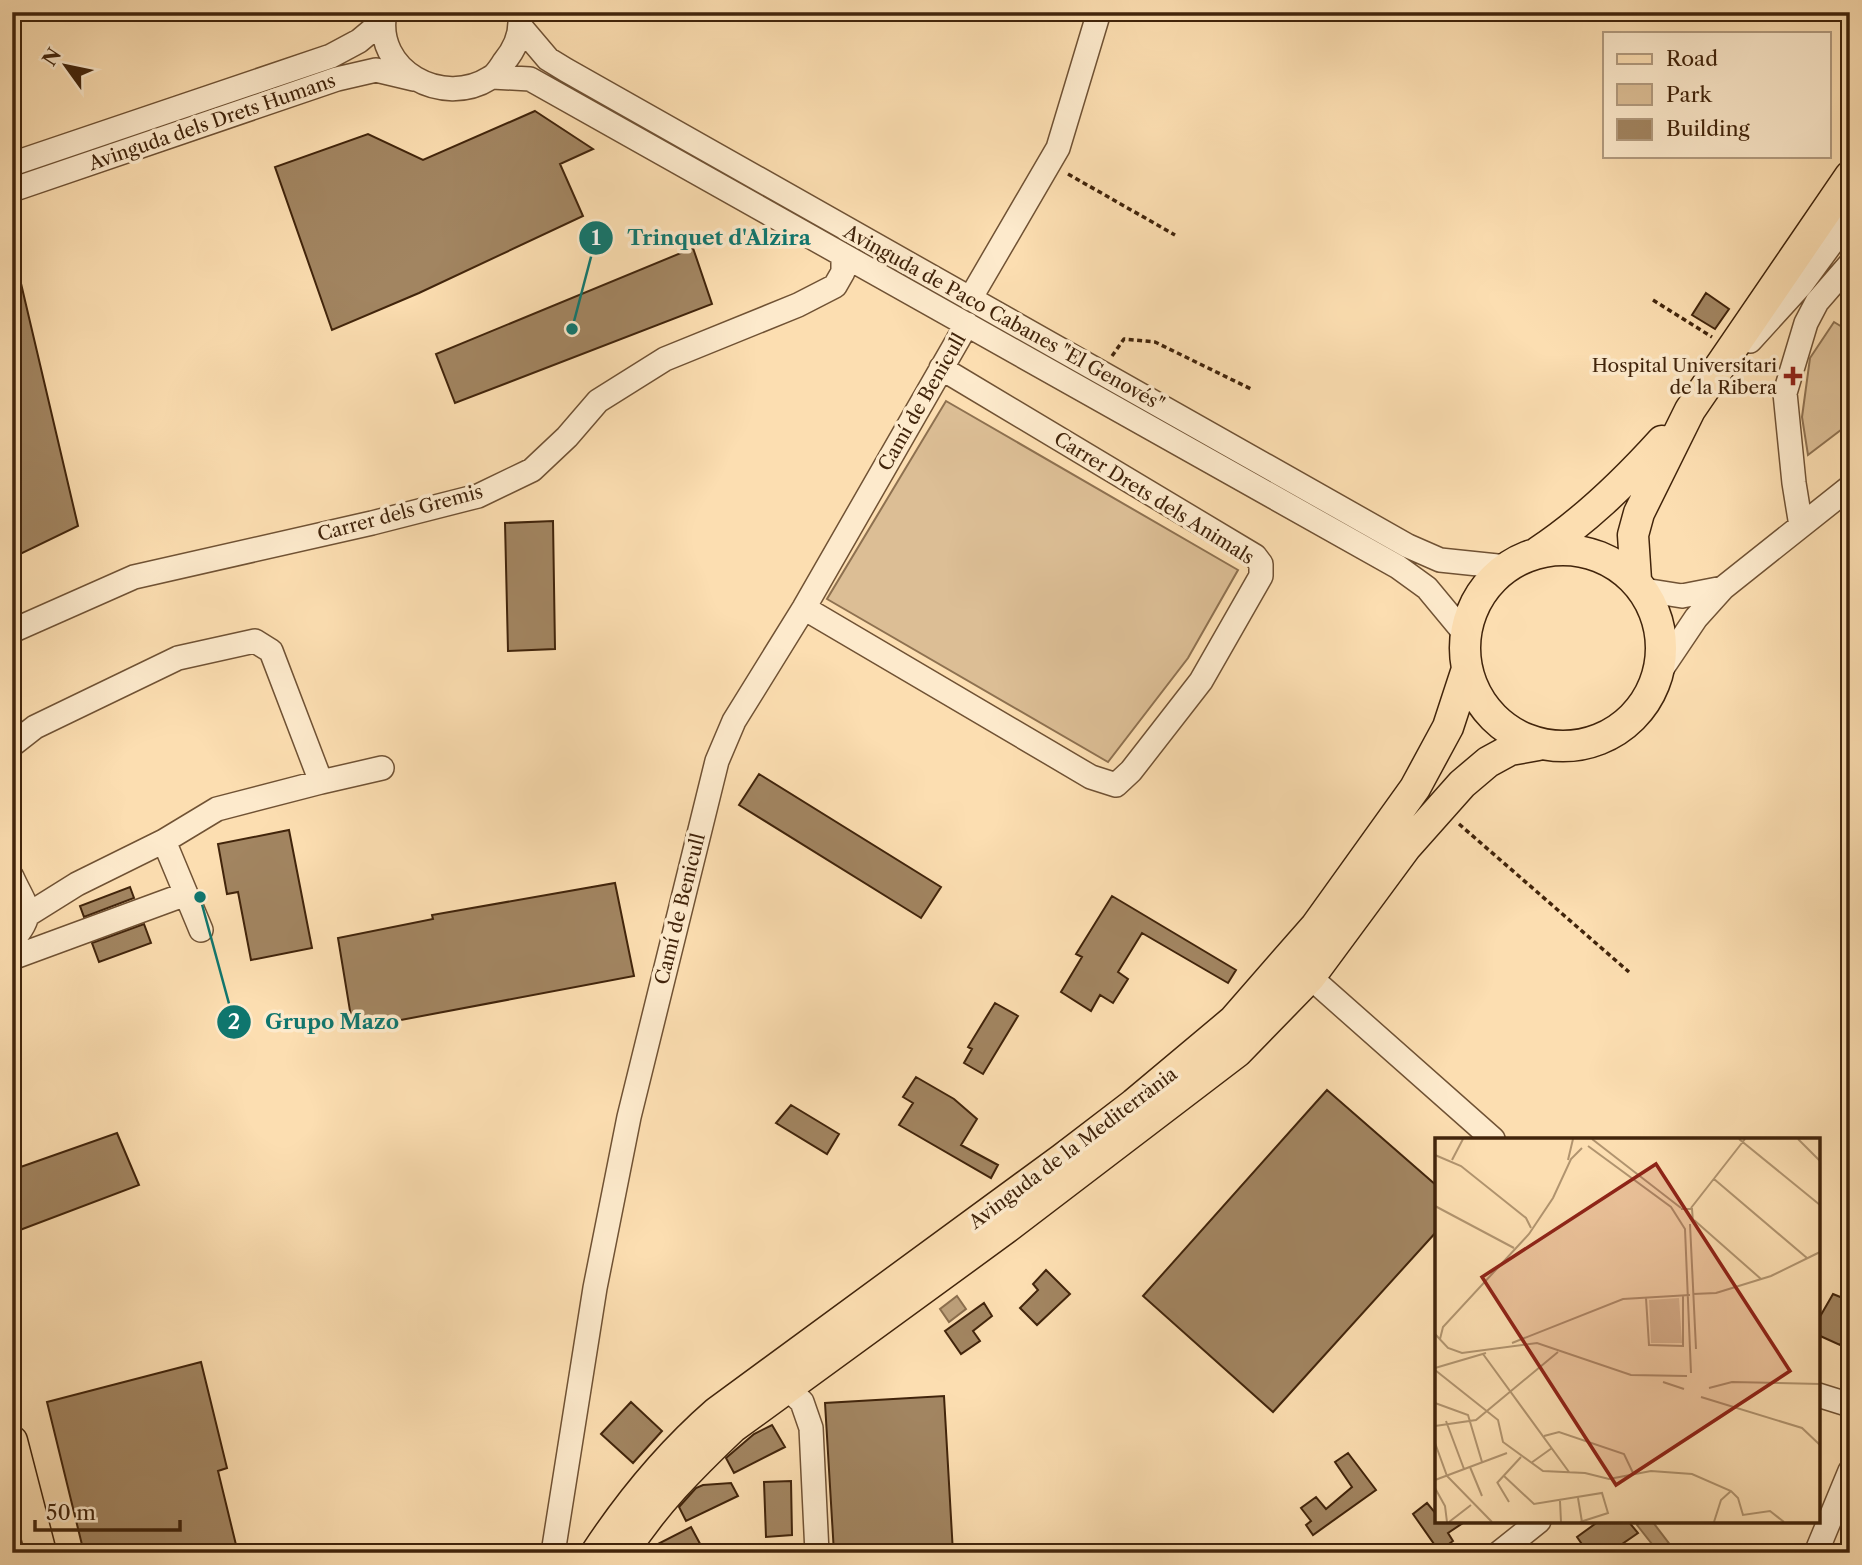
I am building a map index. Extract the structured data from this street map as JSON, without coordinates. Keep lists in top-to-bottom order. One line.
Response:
{"streets":{"main road":["Avinguda de la Mediterrània"],"street":["Avinguda dels Drets Humans","Avinguda de Paco Cabanes \"El Genovés\"","Camí de Benicull","Carrer Drets dels Animals","Carrer dels Gremis"]},"crossings":[["Avinguda dels Drets Humans","Avinguda de Paco Cabanes \"El Genovés\""],["Avinguda de Paco Cabanes \"El Genovés\"","Camí de Benicull"],["Avinguda de Paco Cabanes \"El Genovés\"","Carrer dels Gremis"],["Avinguda de Paco Cabanes \"El Genovés\"","Avinguda de la Mediterrània"],["Camí de Benicull","Carrer Drets dels Animals"]],"places":{"other":["Trinquet d'Alzira","Grupo Mazo"],"health":["Hospital Universitari de la Ribera"]},"legend":["Road","Park","Building"],"scale_bar":"50 m","north":"top left"}
